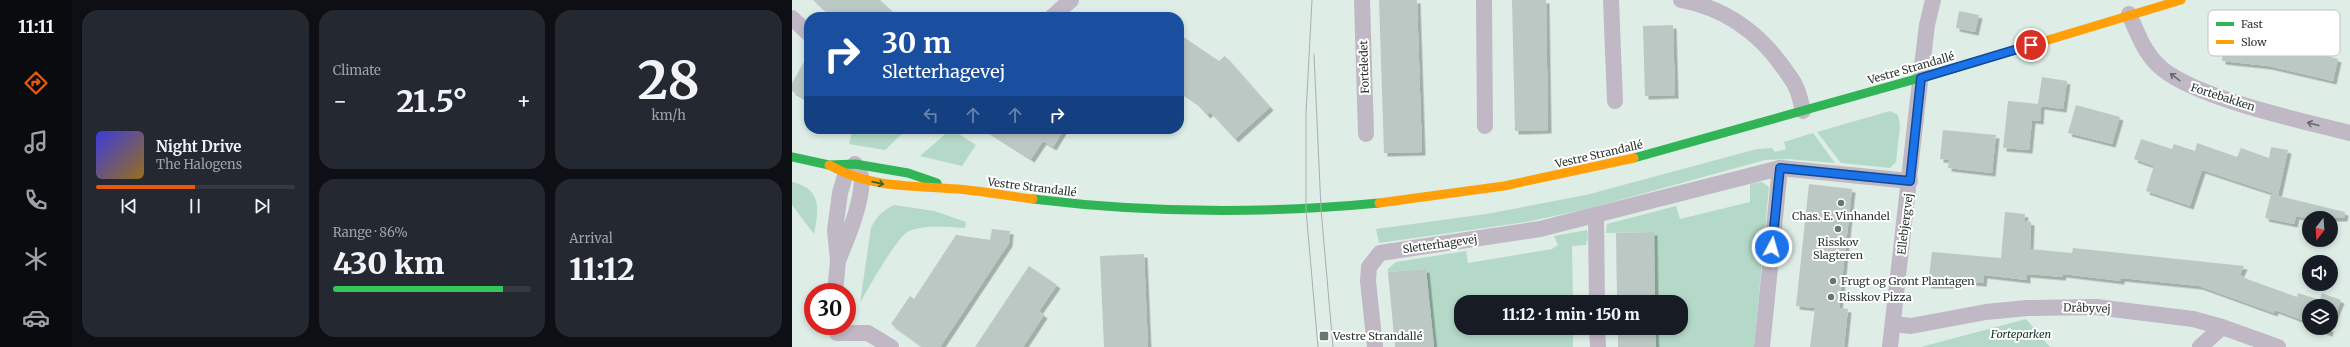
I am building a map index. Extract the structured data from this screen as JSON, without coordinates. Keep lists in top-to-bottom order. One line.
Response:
{"streets":{"street":["Forteledet","Vestre Strandallé","Fortebakken","Ellebjergvej","Sletterhagevej","Dråbyvej"]},"crossings":[["Vestre Strandallé","Fortebakken"],["Vestre Strandallé","Ellebjergvej"],["Ellebjergvej","Sletterhagevej"],["Ellebjergvej","Dråbyvej"]],"one_way":["Fortebakken"],"parks":["Forteparken"],"places":{"other":["Chas. E. Vinhandel","Risskov Slagteren","Frugt og Grønt Plantagen","Risskov Pizza"],"transit":["Vestre Strandallé"]},"legend":["Fast","Slow"],"north":"bottom","page":{"tabs":"11:11","tile":["Climate",["28","km/h"],["Range · 86%","430 km"],["Arrival","11:12"]],"turn":["30 m","Sletterhagevej"],"heat":["−","21.5°","+"],"song":["Night Drive","The Halogens"],"limit":"30","trip":"11:12 · 1 min · 150 m"}}
